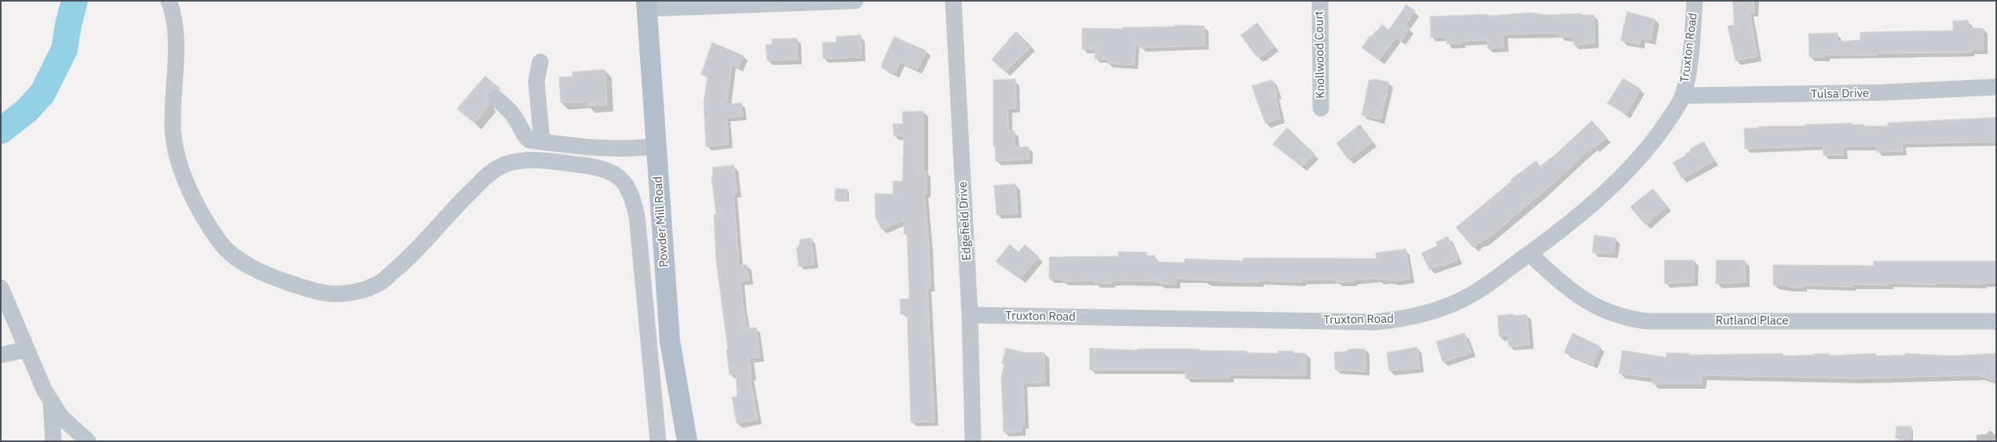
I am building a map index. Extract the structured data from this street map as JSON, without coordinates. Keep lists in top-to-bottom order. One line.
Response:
{"streets":{"main road":["Powder Mill Road"],"street":["Truxton Road","Knollwood Court","Tulsa Drive","Edgefield Drive","Rutland Place"]},"crossings":[["Truxton Road","Tulsa Drive"],["Truxton Road","Edgefield Drive"],["Truxton Road","Rutland Place"]]}
